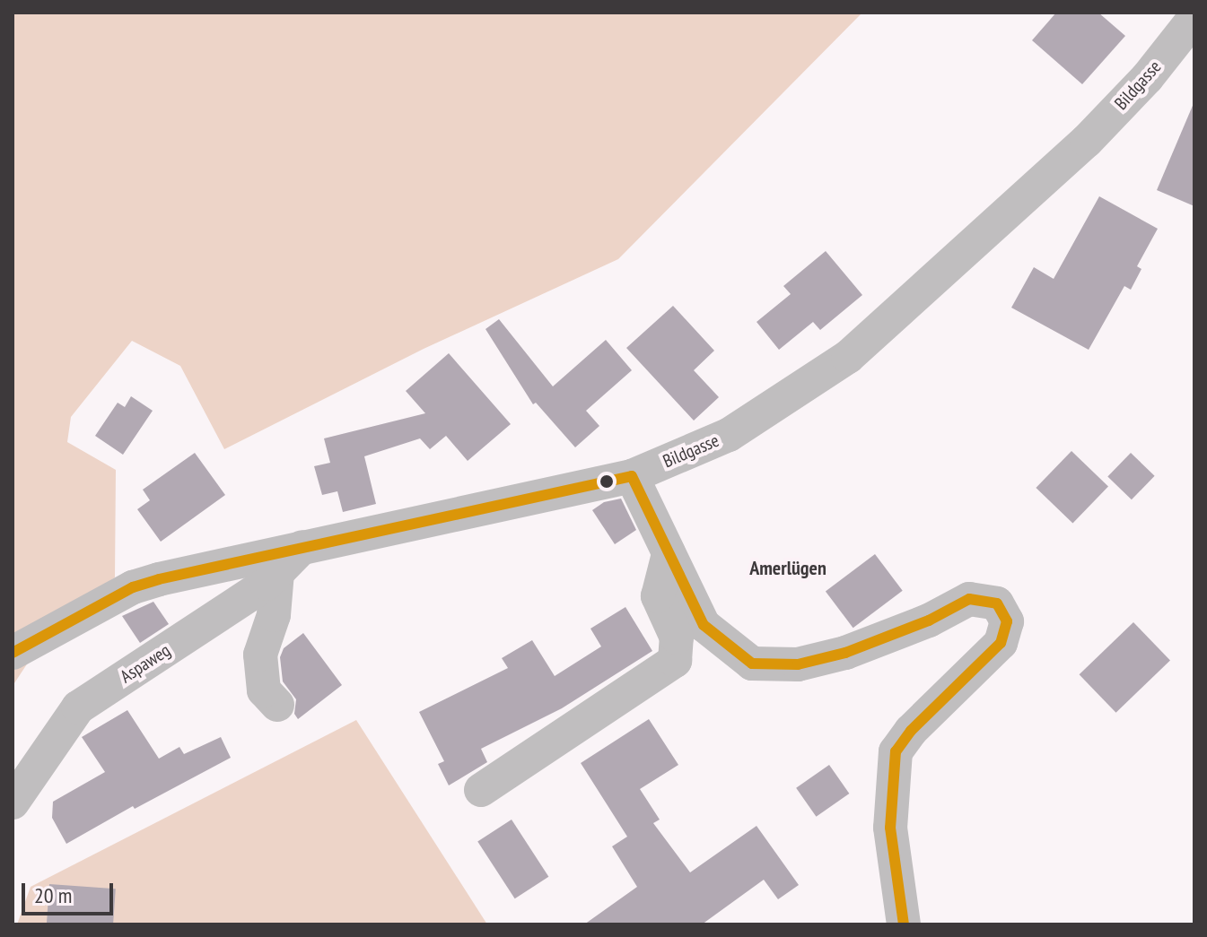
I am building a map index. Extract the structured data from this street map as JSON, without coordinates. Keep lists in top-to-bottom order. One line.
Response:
{"streets":{"street":["Bildgasse","Aspaweg"]},"crossings":[["Bildgasse","Aspaweg"]],"districts":["Amerlügen"],"scale_bar":"20 m"}
